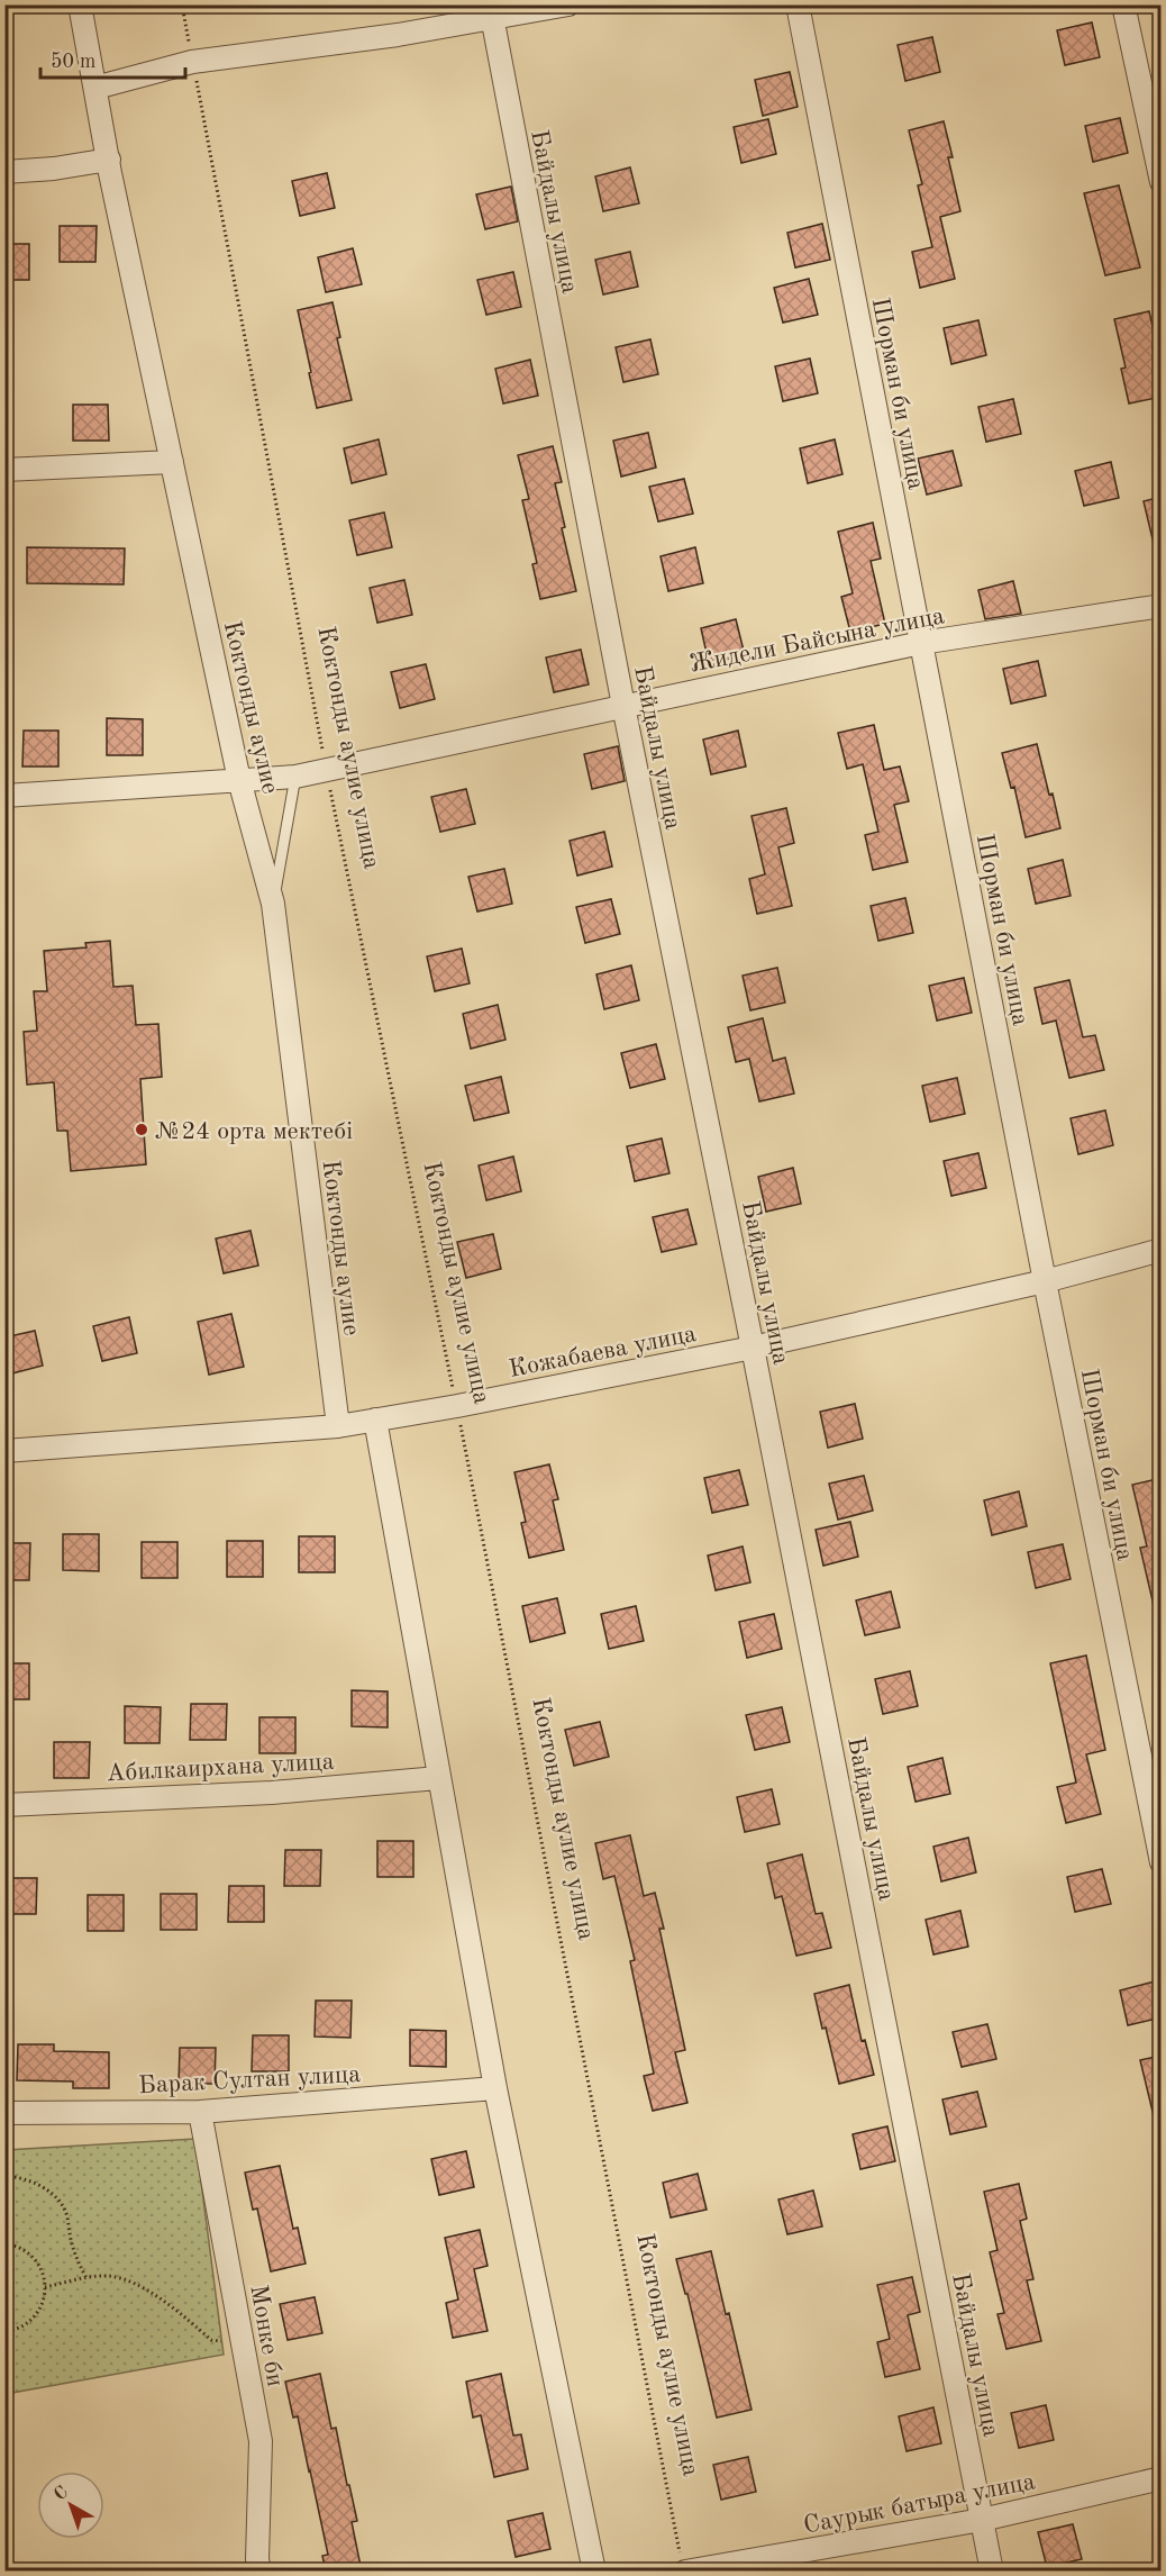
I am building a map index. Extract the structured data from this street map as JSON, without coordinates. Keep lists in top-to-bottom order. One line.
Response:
{"streets":{"street":["Байдалы улица","Шорман би улица","Жидели Байсына улица","Коктонды аулие","Кожабаева улица","Абилкаирхана улица","Барак Султан улица","Монке би","Саурык батыра улица"],"path":["Коктонды аулие улица"]},"crossings":[["Байдалы улица","Жидели Байсына улица"],["Байдалы улица","Кожабаева улица"],["Байдалы улица","Саурык батыра улица"],["Шорман би улица","Жидели Байсына улица"],["Шорман би улица","Кожабаева улица"],["Жидели Байсына улица","Коктонды аулие"],["Жидели Байсына улица","Коктонды аулие улица"],["Коктонды аулие","Кожабаева улица"],["Коктонды аулие улица","Кожабаева улица"],["Коктонды аулие улица","Саурык батыра улица"],["Барак Султан улица","Монке би"]],"places":["№24 орта мектебі"],"scale_bar":"50 m","north":"top left"}
